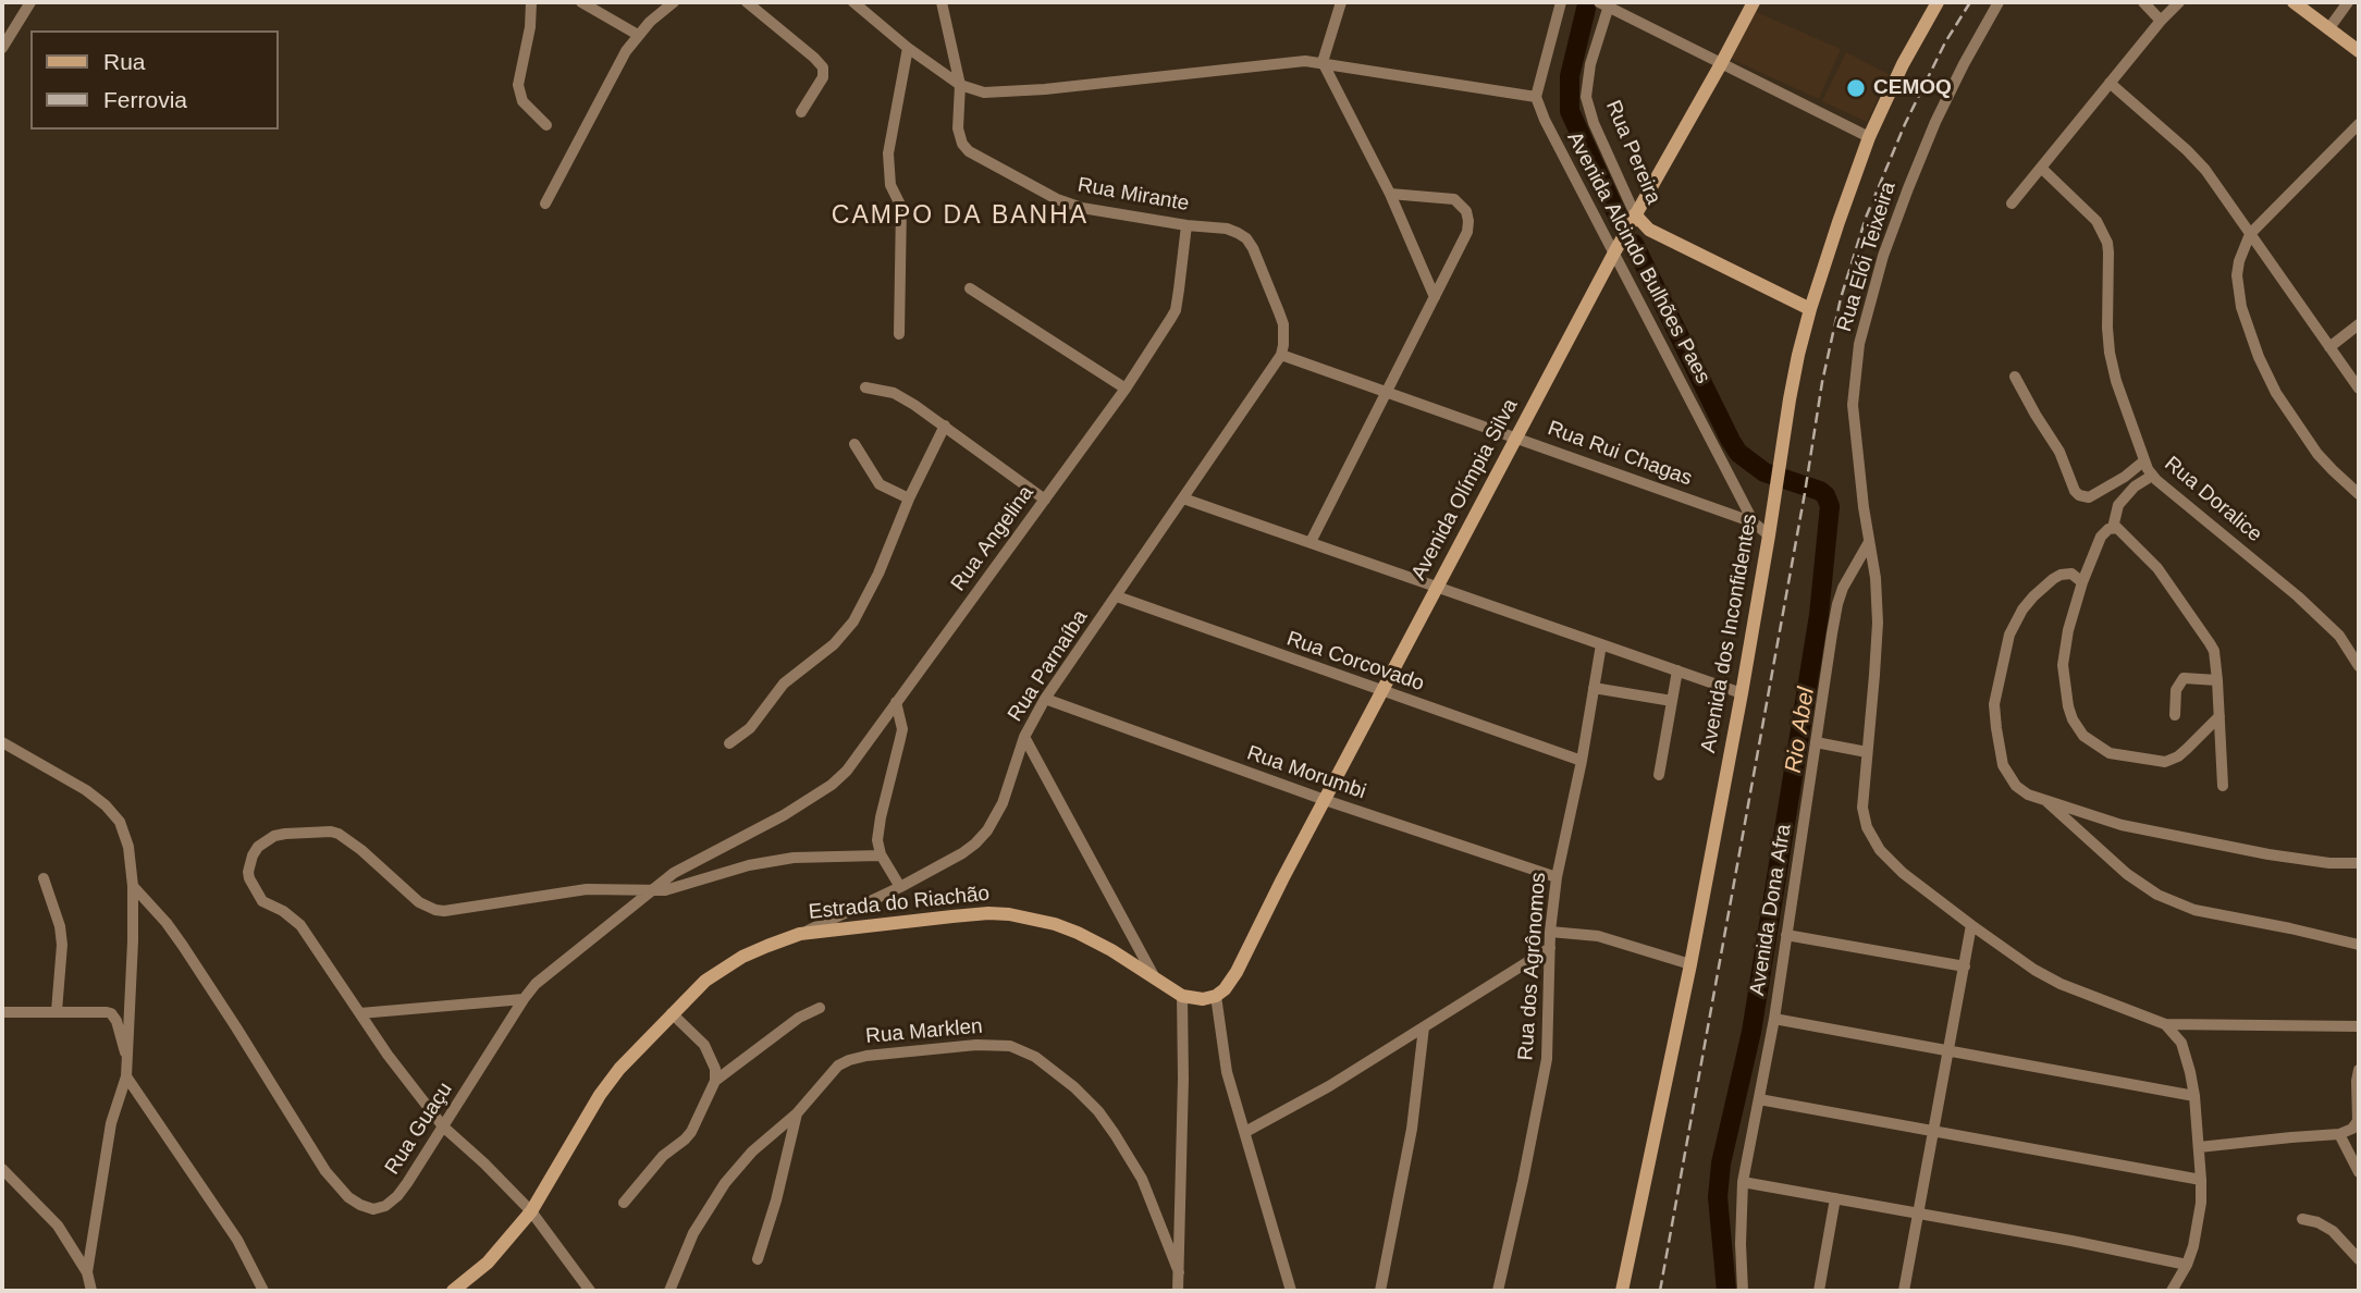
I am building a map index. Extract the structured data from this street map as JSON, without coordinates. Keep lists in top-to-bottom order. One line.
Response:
{"streets":{"street":["Rua Pereira","Rua Mirante","Rua Elói Teixeira","Avenida Alcindo Bulhões Paes","Rua Rui Chagas","Avenida Olímpia Silva","Rua Doralice","Rua Angelina","Avenida dos Inconfidentes","Rua Corcovado","Rua Parnaíba","Rua Morumbi","Estrada do Riachão","Avenida Dona Afra","Rua dos Agrônomos","Rua Marklen","Rua Guaçu"]},"crossings":[["Rua Pereira","Avenida Olímpia Silva"],["Rua Pereira","Avenida dos Inconfidentes"],["Rua Mirante","Rua Rui Chagas"],["Rua Mirante","Rua Angelina"],["Rua Mirante","Rua Parnaíba"],["Rua Elói Teixeira","Avenida Dona Afra"],["Avenida Alcindo Bulhões Paes","Rua Rui Chagas"],["Avenida Alcindo Bulhões Paes","Avenida Olímpia Silva"],["Rua Rui Chagas","Avenida Olímpia Silva"],["Rua Rui Chagas","Avenida dos Inconfidentes"],["Rua Rui Chagas","Rua Parnaíba"],["Avenida Olímpia Silva","Rua Corcovado"],["Avenida Olímpia Silva","Rua Morumbi"],["Rua Angelina","Rua Guaçu"],["Rua Corcovado","Rua Parnaíba"],["Rua Corcovado","Rua dos Agrônomos"],["Rua Parnaíba","Rua Morumbi"],["Rua Parnaíba","Estrada do Riachão"],["Rua Morumbi","Rua dos Agrônomos"]],"districts":["CAMPO DA BANHA"],"water":["Rio Abel"],"places":["CEMOQ"],"legend":["Rua","Ferrovia"]}
